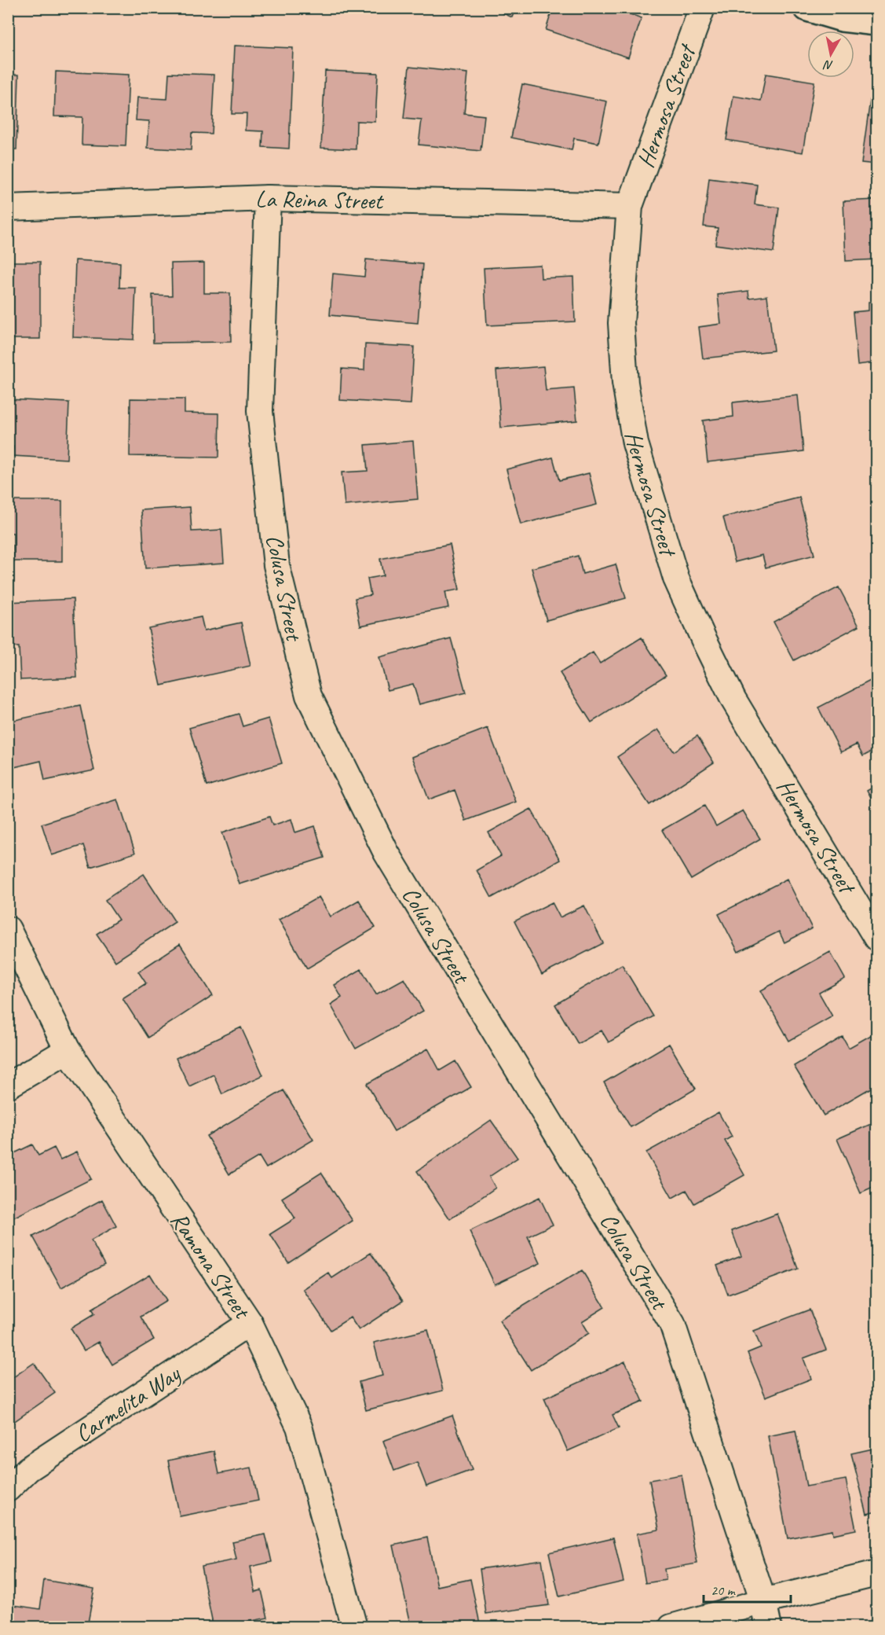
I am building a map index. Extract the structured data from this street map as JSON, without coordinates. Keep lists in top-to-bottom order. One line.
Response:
{"streets":{"street":["Hermosa Street","La Reina Street","Colusa Street","Ramona Street","Carmelita Way"]},"crossings":[["Hermosa Street","La Reina Street"],["La Reina Street","Colusa Street"],["Ramona Street","Carmelita Way"]],"scale_bar":"20 m","north":"bottom"}
